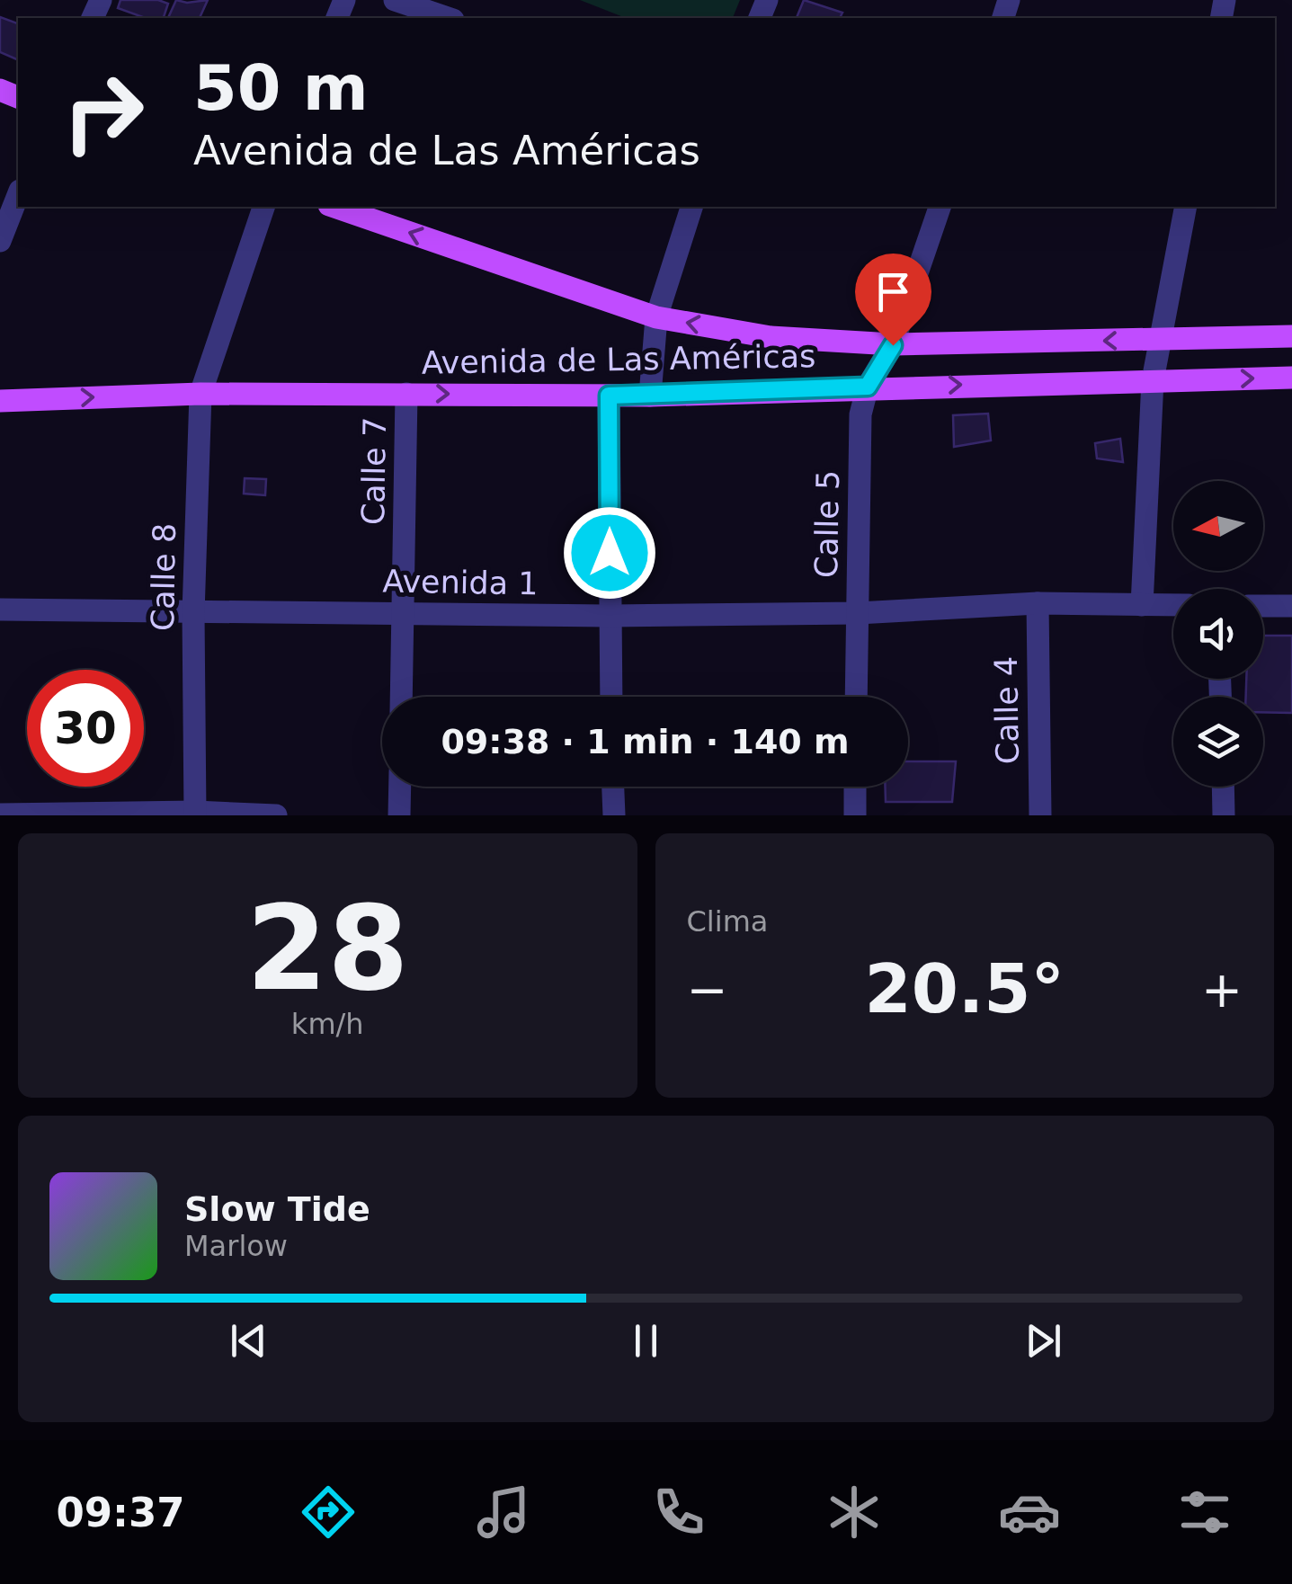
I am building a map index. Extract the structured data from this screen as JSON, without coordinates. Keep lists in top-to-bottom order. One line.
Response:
{"streets":{"main road":["Avenida de Las Américas"],"street":["Calle 7","Calle 5","Calle 8","Avenida 1","Calle 4"]},"crossings":[["Avenida de Las Américas","Calle 7"],["Avenida de Las Américas","Calle 5"],["Avenida de Las Américas","Calle 8"],["Calle 7","Avenida 1"],["Calle 5","Avenida 1"],["Calle 8","Avenida 1"],["Avenida 1","Calle 4"]],"north":"left","page":{"turn":["50 m","Avenida de Las Américas"],"limit":"30","trip":"09:38 · 1 min · 140 m","tile":[["28","km/h"],"Clima"],"heat":["−","20.5°","+"],"song":["Slow Tide","Marlow"],"tabs":"09:37"}}
